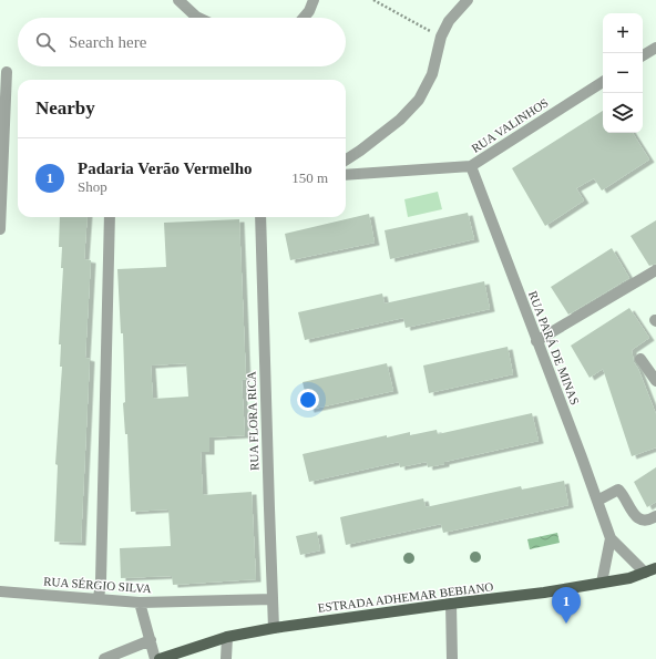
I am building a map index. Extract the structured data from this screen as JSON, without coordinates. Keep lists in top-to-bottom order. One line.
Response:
{"streets":{"main road":["ESTRADA ADHEMAR BEBIANO"],"street":["RUA VALINHOS","RUA PARÁ DE MINAS","RUA FLORA RICA","RUA SÉRGIO SILVA"]},"crossings":[["RUA VALINHOS","RUA PARÁ DE MINAS"],["RUA PARÁ DE MINAS","ESTRADA ADHEMAR BEBIANO"],["RUA FLORA RICA","RUA SÉRGIO SILVA"],["RUA FLORA RICA","ESTRADA ADHEMAR BEBIANO"]],"page":{"map_buttons":["+","−"],"search":"Search here","heading":"Nearby","list":[{"mark":"1","name":"Padaria Verão Vermelho","note":"Shop","value":"150 m"}],"pins":"1"}}
